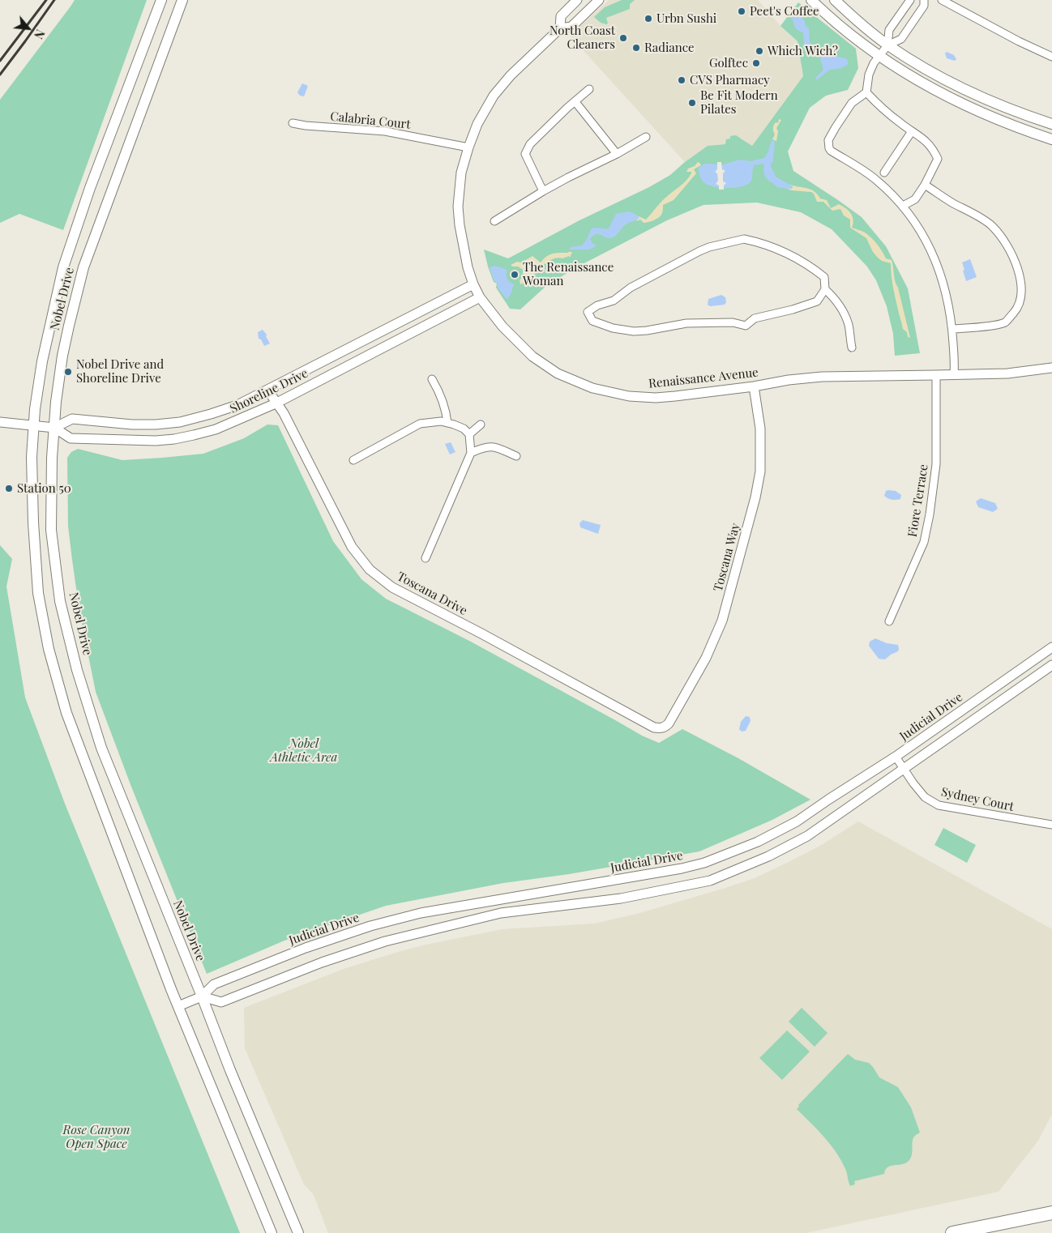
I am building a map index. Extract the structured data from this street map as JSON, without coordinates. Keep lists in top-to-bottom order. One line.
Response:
{"streets":{"main road":["Nobel Drive"],"street":["Calabria Court","Renaissance Avenue","Shoreline Drive","Fiore Terrace","Toscana Way","Toscana Drive","Judicial Drive","Sydney Court"]},"crossings":[["Calabria Court","Renaissance Avenue"],["Nobel Drive","Shoreline Drive"],["Nobel Drive","Judicial Drive"],["Renaissance Avenue","Shoreline Drive"],["Renaissance Avenue","Fiore Terrace"],["Renaissance Avenue","Toscana Way"],["Shoreline Drive","Toscana Drive"],["Toscana Way","Toscana Drive"],["Judicial Drive","Sydney Court"]],"parks":["Nobel Athletic Area","Rose Canyon Open Space"],"places":["Peet's Coffee","Urbn Sushi","North Coast Cleaners","Radiance","Which Wich?","Golftec","CVS Pharmacy","Be Fit Modern Pilates","The Renaissance Woman","Nobel Drive and Shoreline Drive","Station 50"],"north":"bottom right"}
